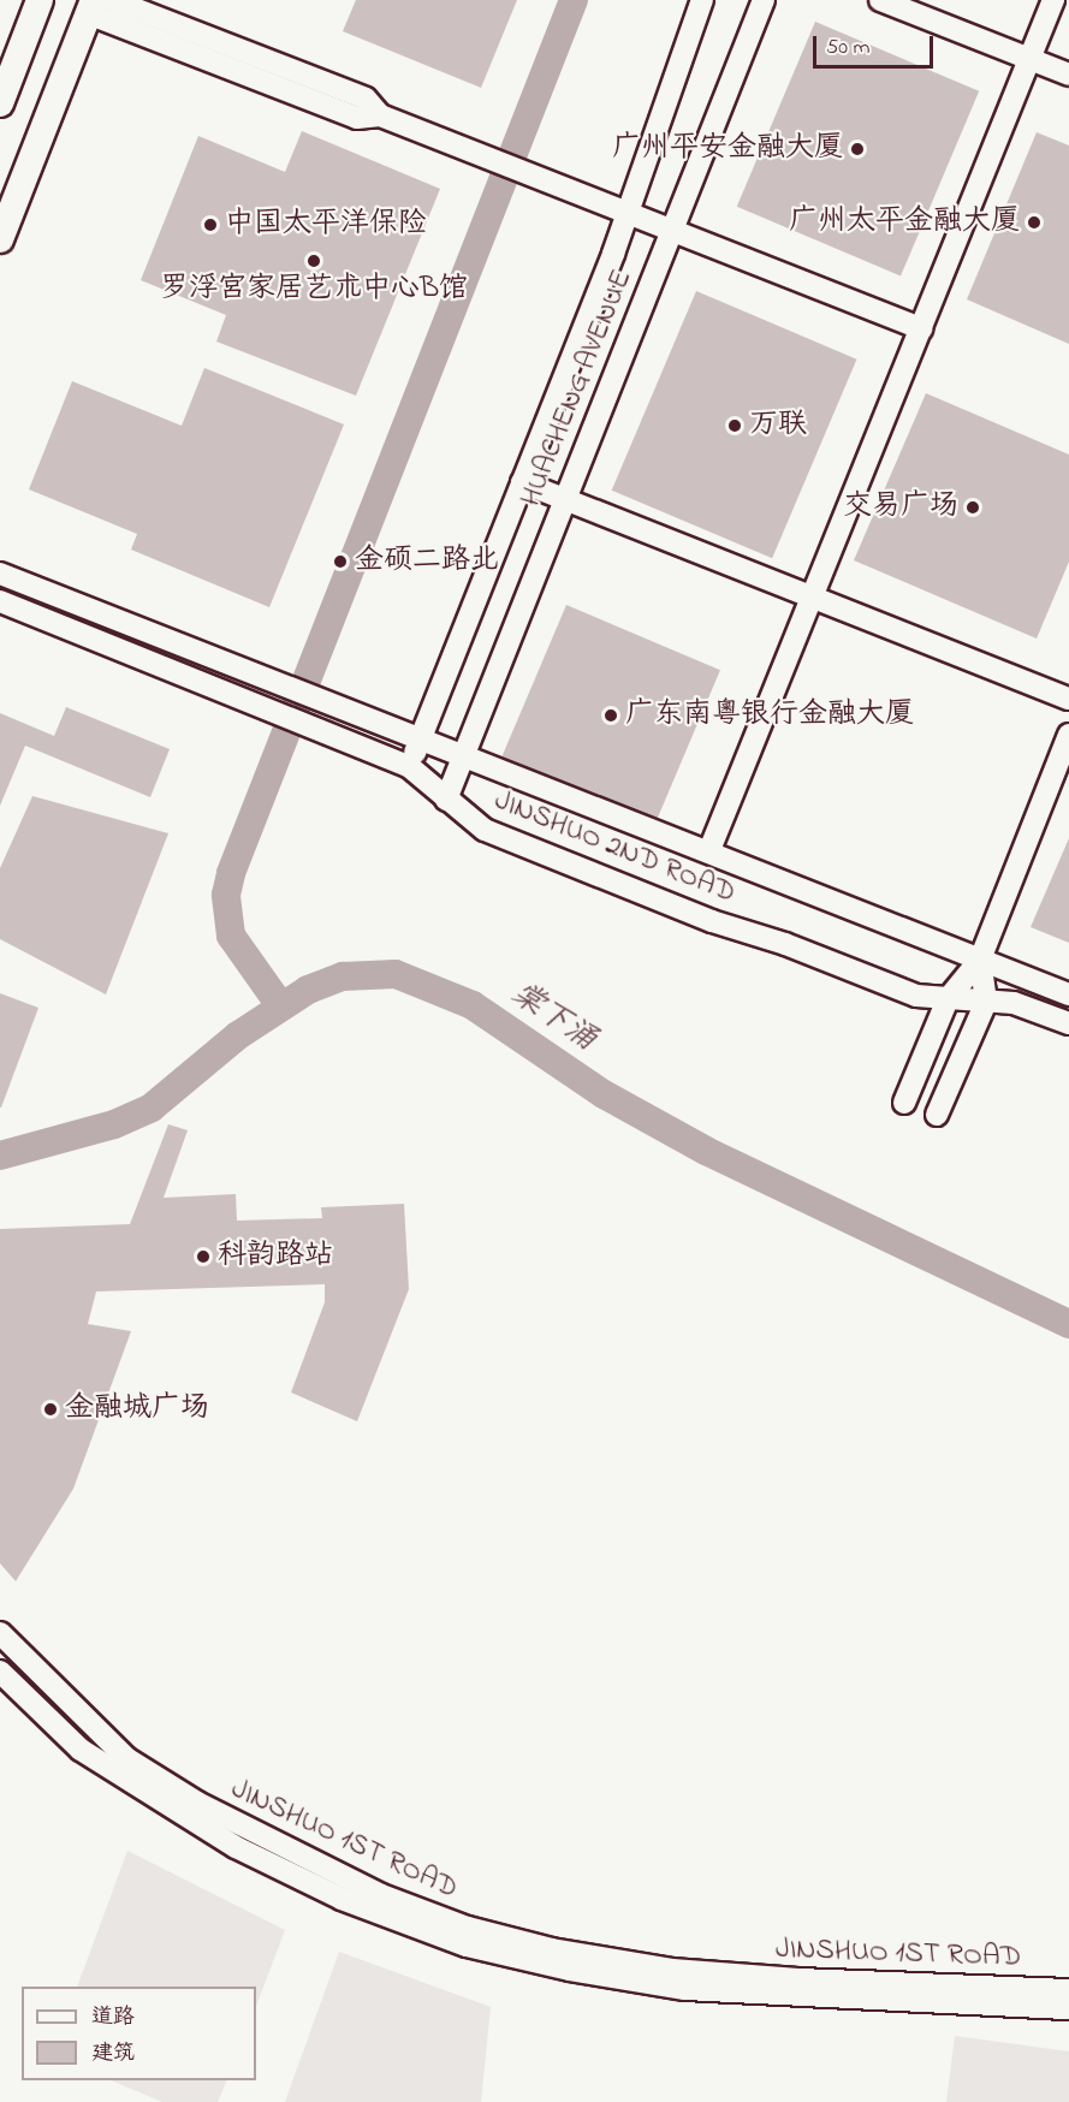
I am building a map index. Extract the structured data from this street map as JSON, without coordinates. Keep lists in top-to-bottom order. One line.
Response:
{"streets":{"street":["HUACHENG AVENUE","JINSHUO 2ND ROAD","JINSHUO 1ST ROAD"]},"crossings":[["HUACHENG AVENUE","JINSHUO 2ND ROAD"]],"water":["棠下涌"],"places":["广州平安金融大厦","广州太平金融大厦","中国太平洋保险","罗浮宫家居艺术中心B馆","万联","交易广场","金硕二路北","广东南粤银行金融大厦","科韵路站","金融城广场"],"legend":["道路","建筑"],"scale_bar":"50 m"}
